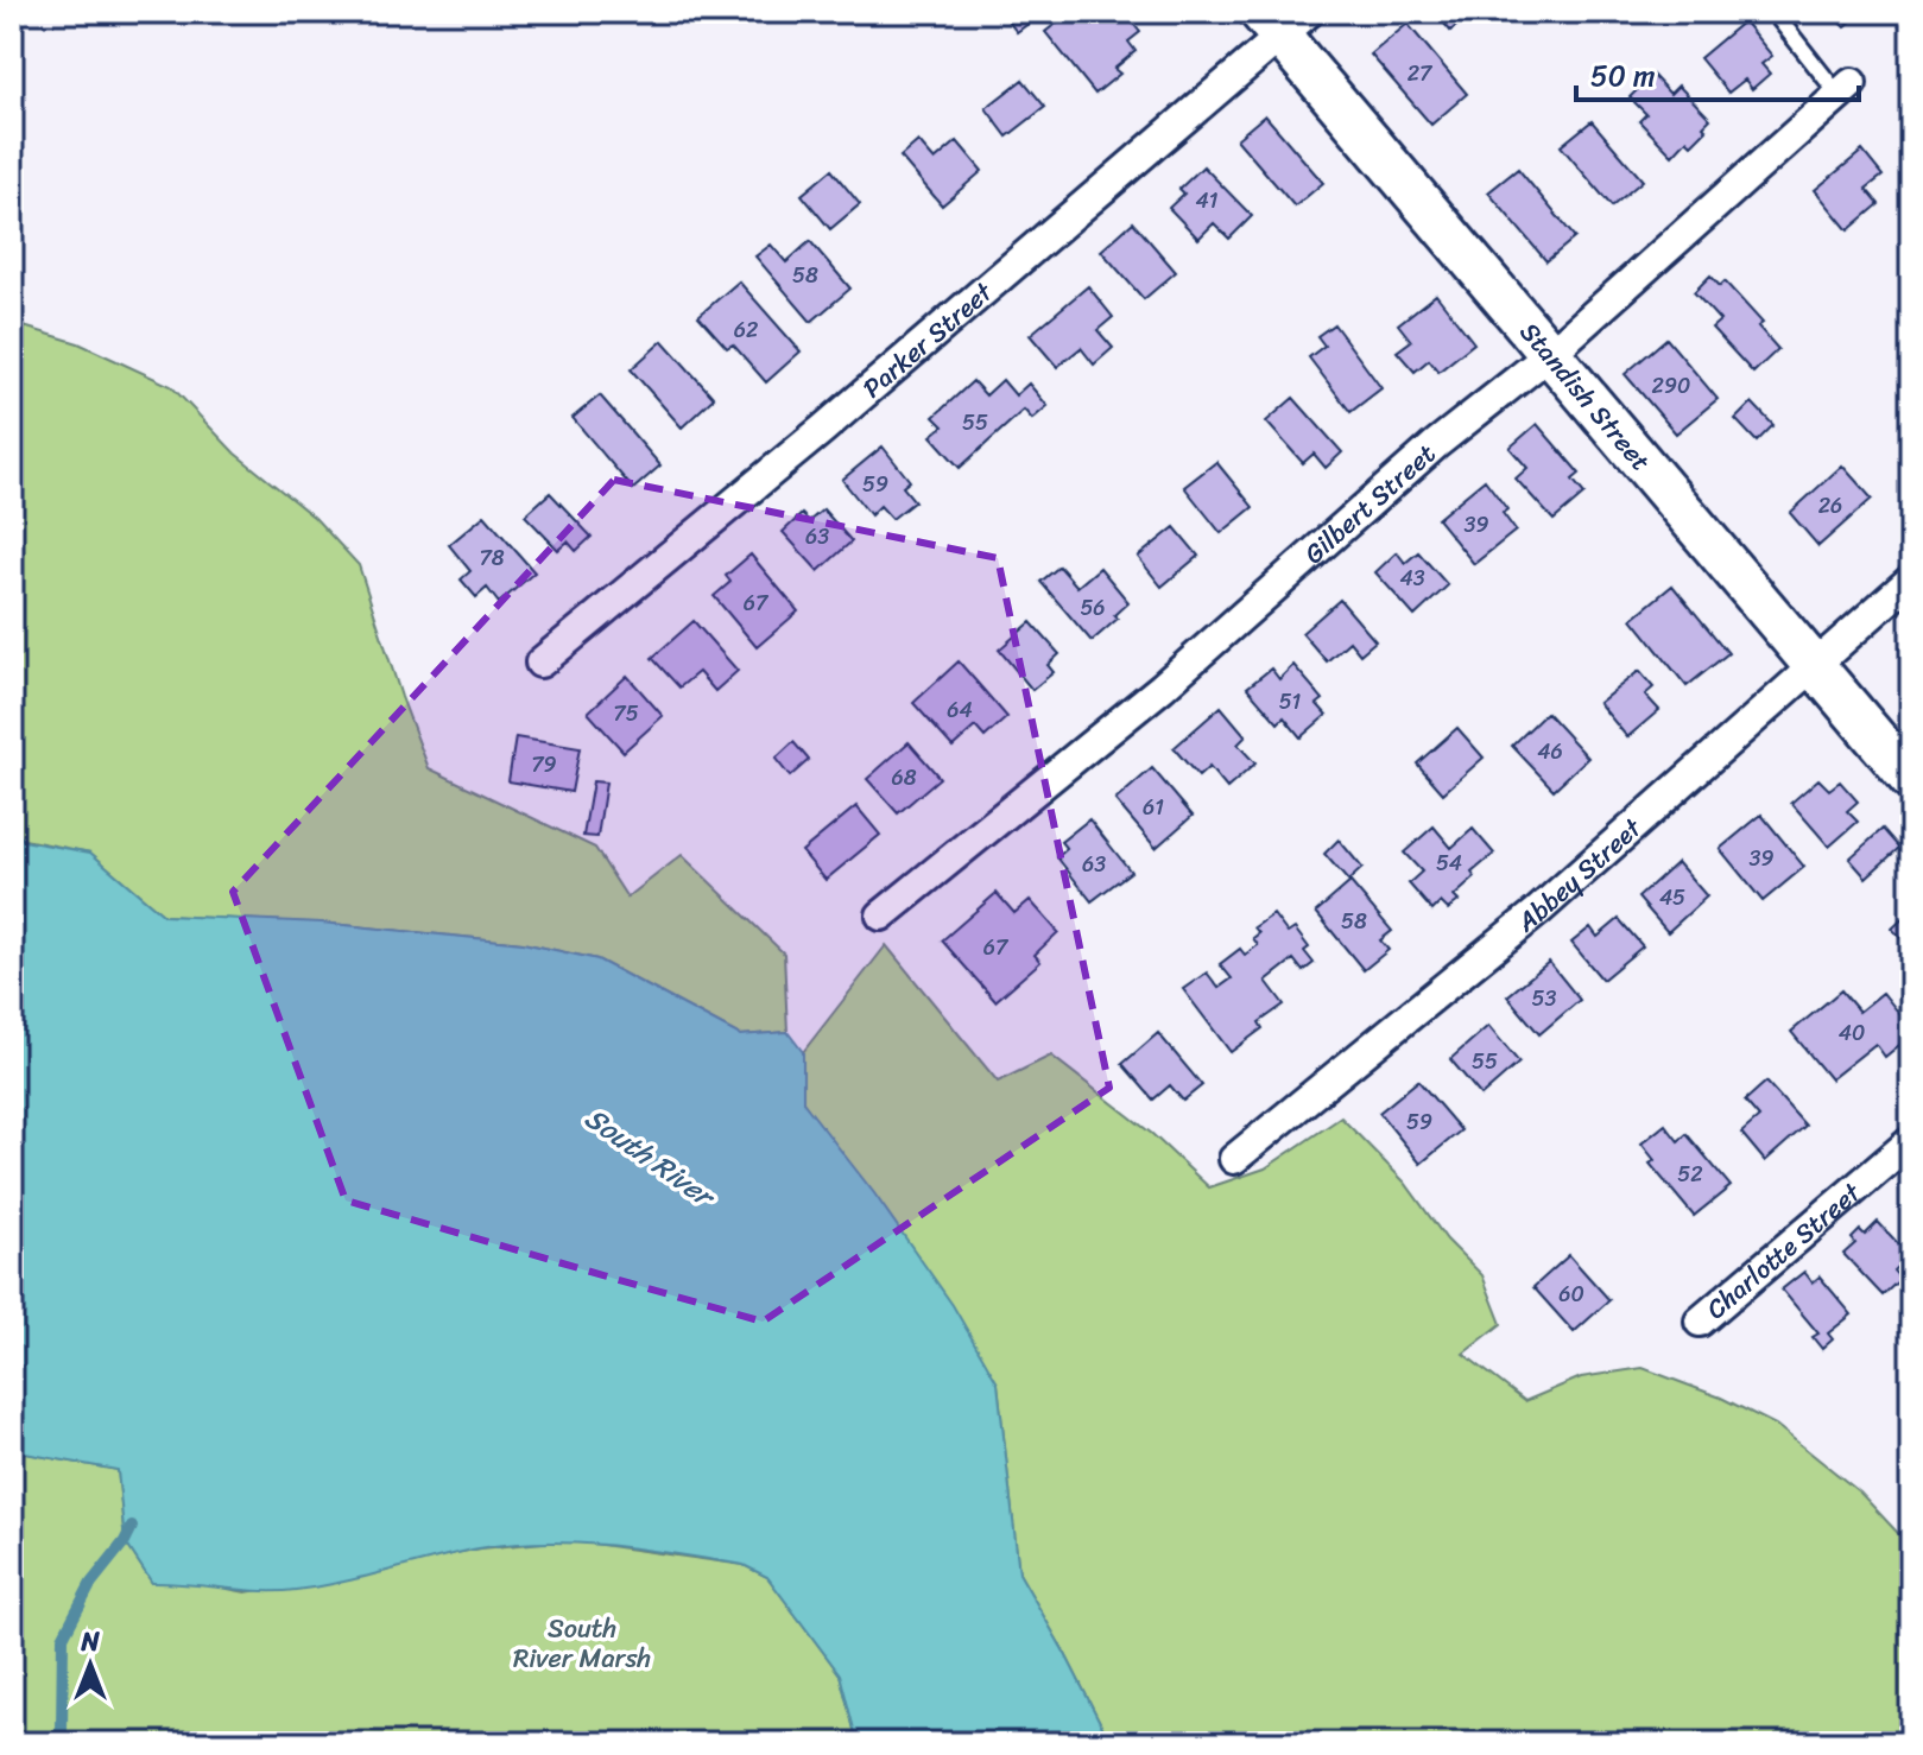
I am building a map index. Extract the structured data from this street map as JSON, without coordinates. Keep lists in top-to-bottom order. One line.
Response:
{"streets":{"street":["Parker Street","Standish Street","Gilbert Street","Abbey Street","Charlotte Street"]},"crossings":[["Parker Street","Standish Street"],["Standish Street","Gilbert Street"],["Standish Street","Abbey Street"]],"water":["South River"],"parks":["South River Marsh"],"house_numbers":["27","41","58","62","290","55","59","26","39","63","78","43","67","56","51","64","75","46","79","68","61","39","54","63","45","58","67","53","40","55","59","52","60"],"scale_bar":"50 m","north":"top"}
